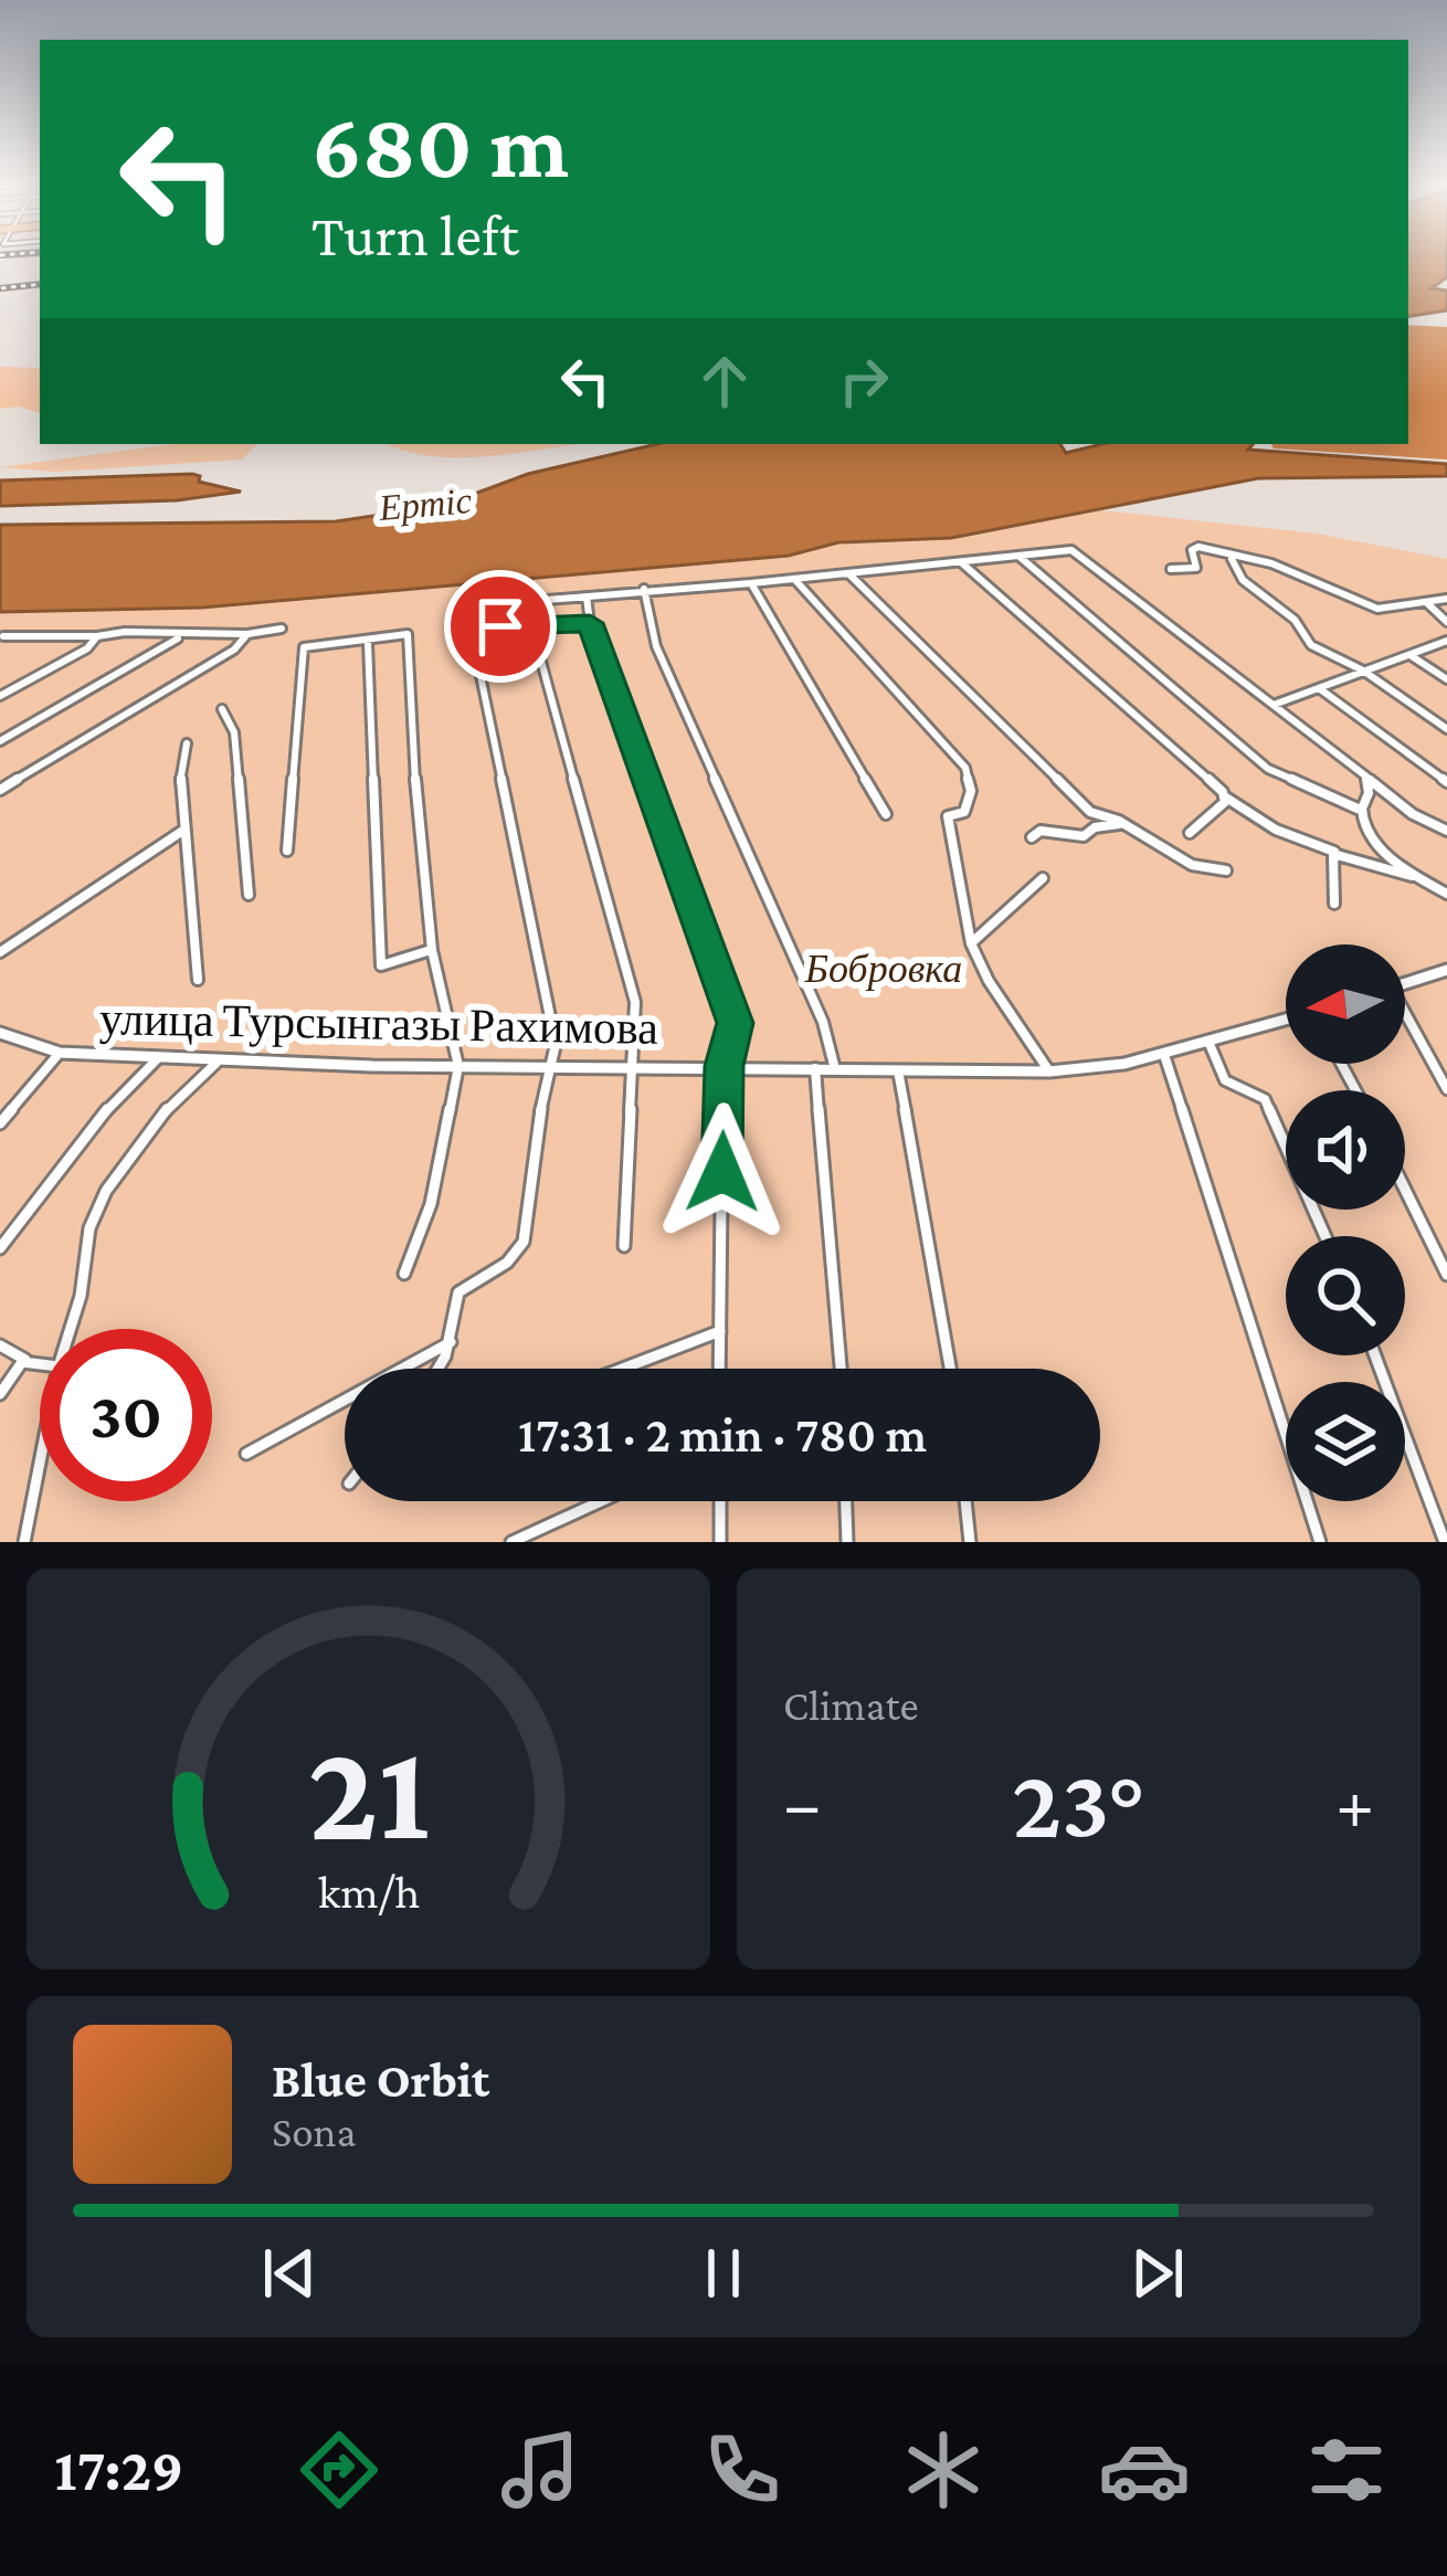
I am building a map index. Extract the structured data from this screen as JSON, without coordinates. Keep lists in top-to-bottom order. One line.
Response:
{"streets":{"street":["улица Турсынгазы Рахимова"]},"water":["Ертіс"],"parks":["Бобровка"],"north":"left","page":{"turn":["680 m","Turn left"],"limit":"30","trip":"17:31 · 2 min · 780 m","tile":"Climate","heat":["−","23°","+"],"song":["Blue Orbit","Sona"],"tabs":"17:29","gauge":["21","km/h"]}}
